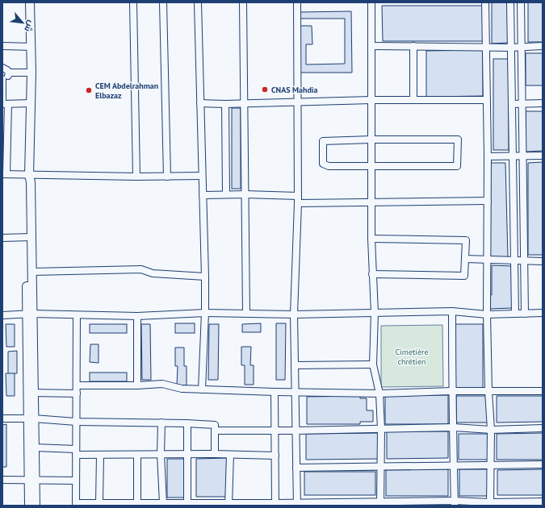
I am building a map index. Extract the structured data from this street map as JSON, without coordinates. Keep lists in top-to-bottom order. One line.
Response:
{"parks":["Cimetière chrétien"],"places":["CNAS Mahdia","CEM Abdelrahman Elbazaz"],"north":"bottom right"}
